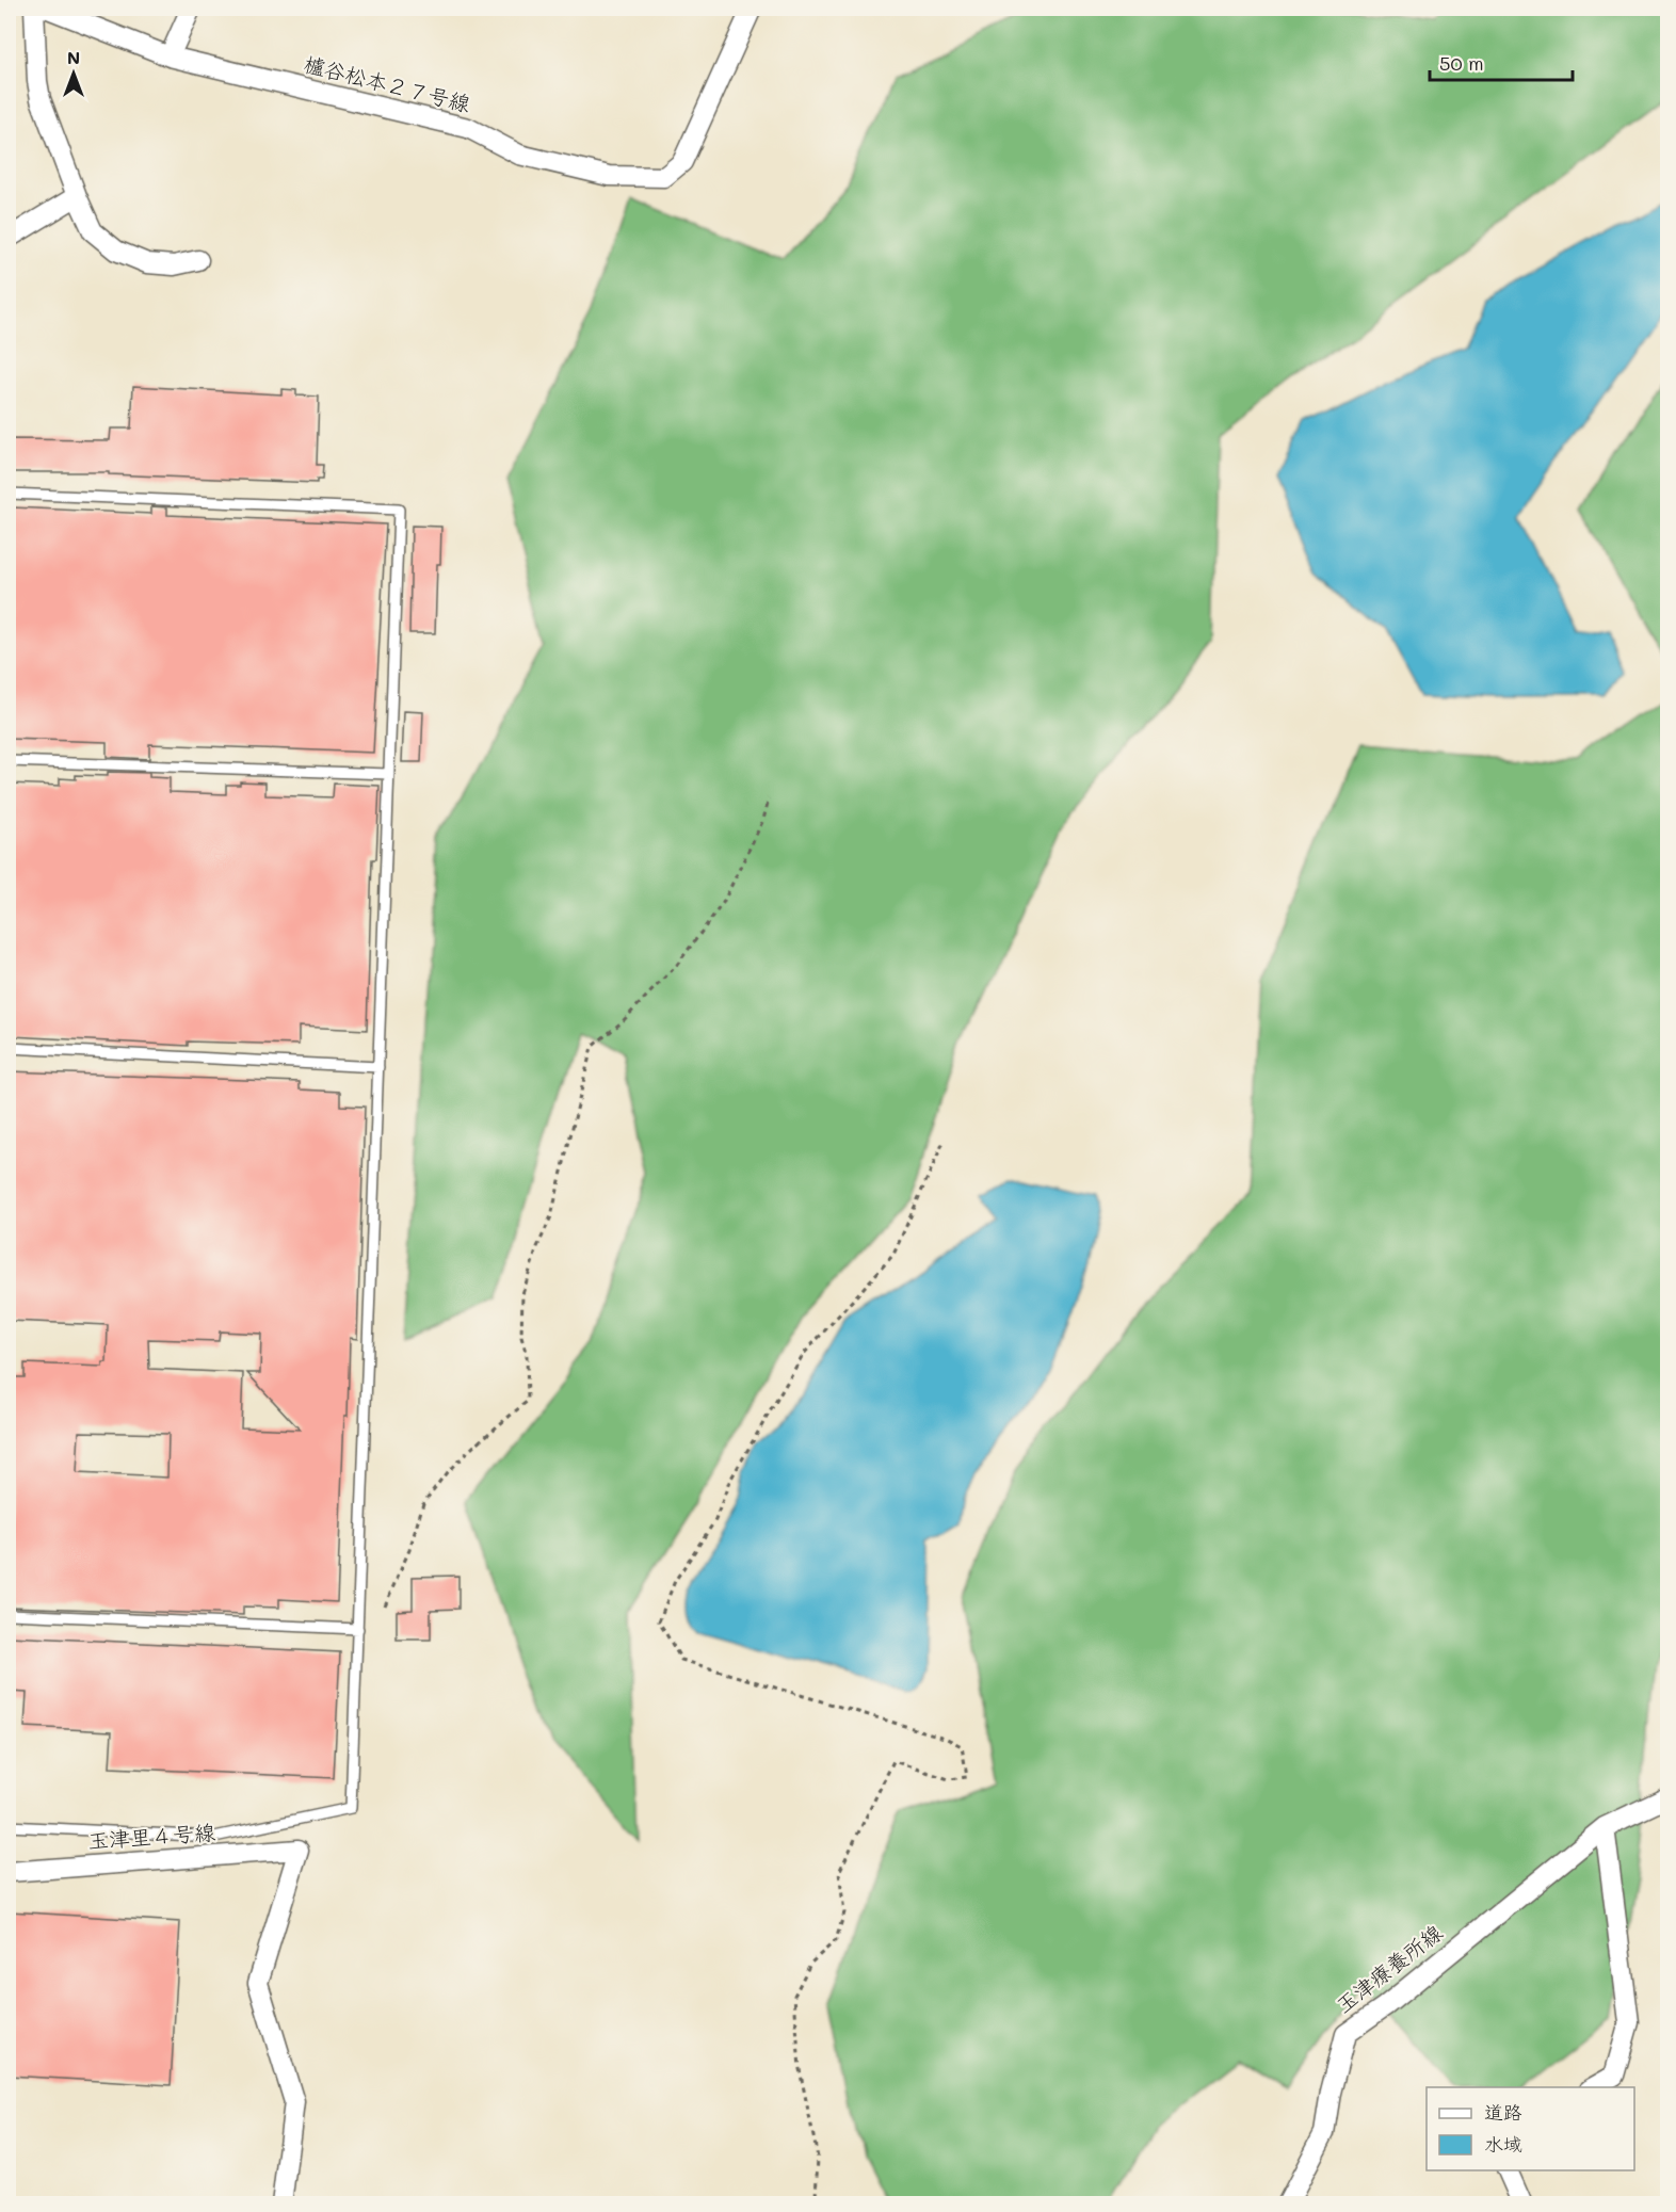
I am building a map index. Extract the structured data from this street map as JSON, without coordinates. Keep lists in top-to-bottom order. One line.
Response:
{"streets":{"street":["櫨谷松本２７号線","玉津里４号線","玉津療養所線"]},"legend":["道路","水域"],"scale_bar":"50 m","north":"top"}
